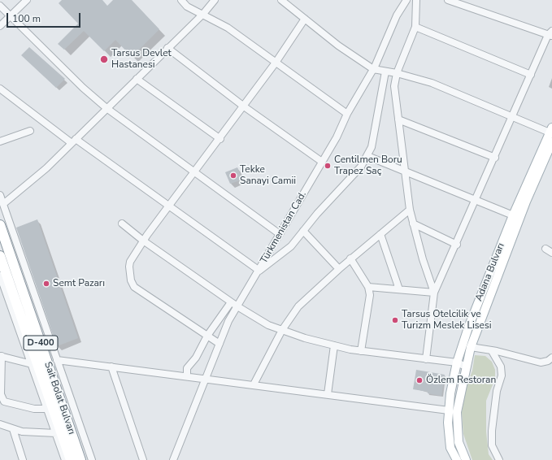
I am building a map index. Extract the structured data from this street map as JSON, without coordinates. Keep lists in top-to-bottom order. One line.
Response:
{"streets":{"highway":["D-400","Sait Bolat Bulvarı"],"main road":["Adana Bulvarı"],"street":["Türkmenistan Cad."]},"places":["Tarsus Devlet Hastanesi","Centilmen Boru Trapez Saç","Tekke Sanayi Camii","Semt Pazarı","Tarsus Otelcilik ve Turizm Meslek Lisesi","Özlem Restoran"],"scale_bar":"100 m"}
